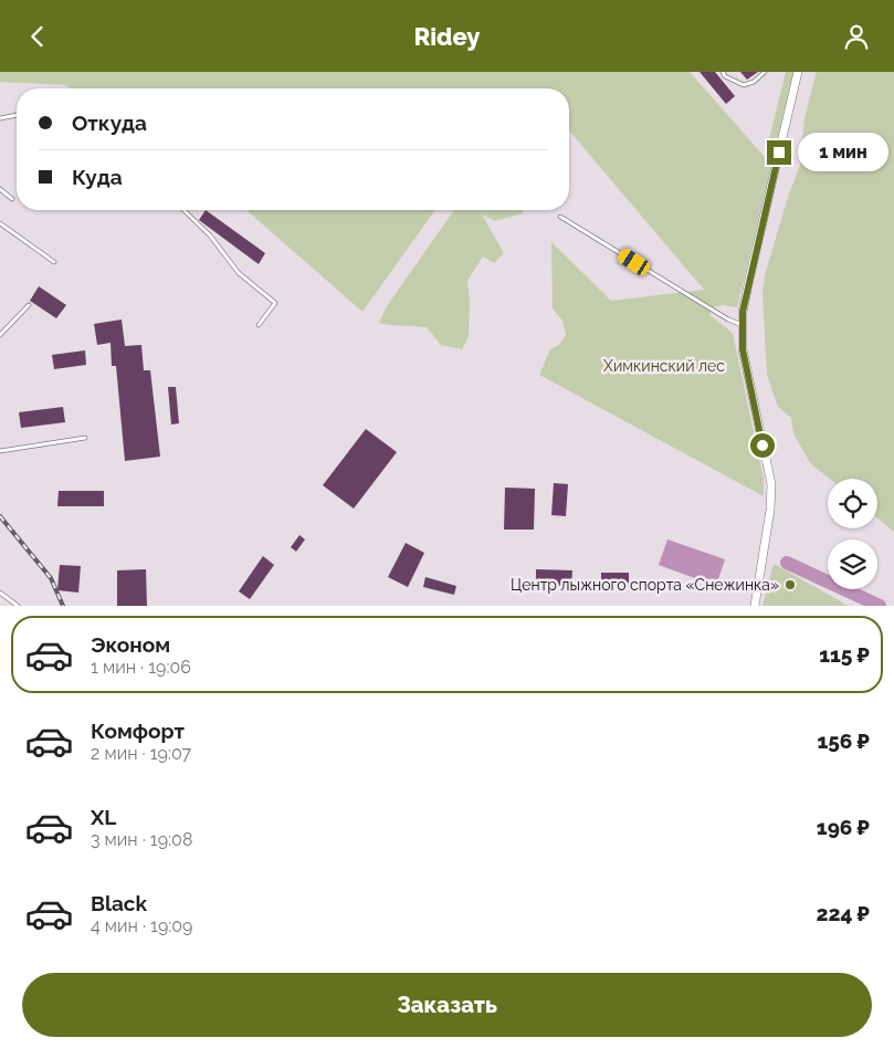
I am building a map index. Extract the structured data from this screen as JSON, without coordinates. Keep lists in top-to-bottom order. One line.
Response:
{"parks":["Химкинский лес"],"places":["Центр лыжного спорта «Снежинка»"],"page":{"header":"Ridey","banner":["Откуда","Куда"],"bubble":"1 мин","list":[{"name":"Эконом","note":"1 мин · 19:06","value":"115 ₽"},{"name":"Комфорт","note":"2 мин · 19:07","value":"156 ₽"},{"name":"XL","note":"3 мин · 19:08","value":"196 ₽"},{"name":"Black","note":"4 мин · 19:09","value":"224 ₽"}],"buttons":"Заказать"}}
